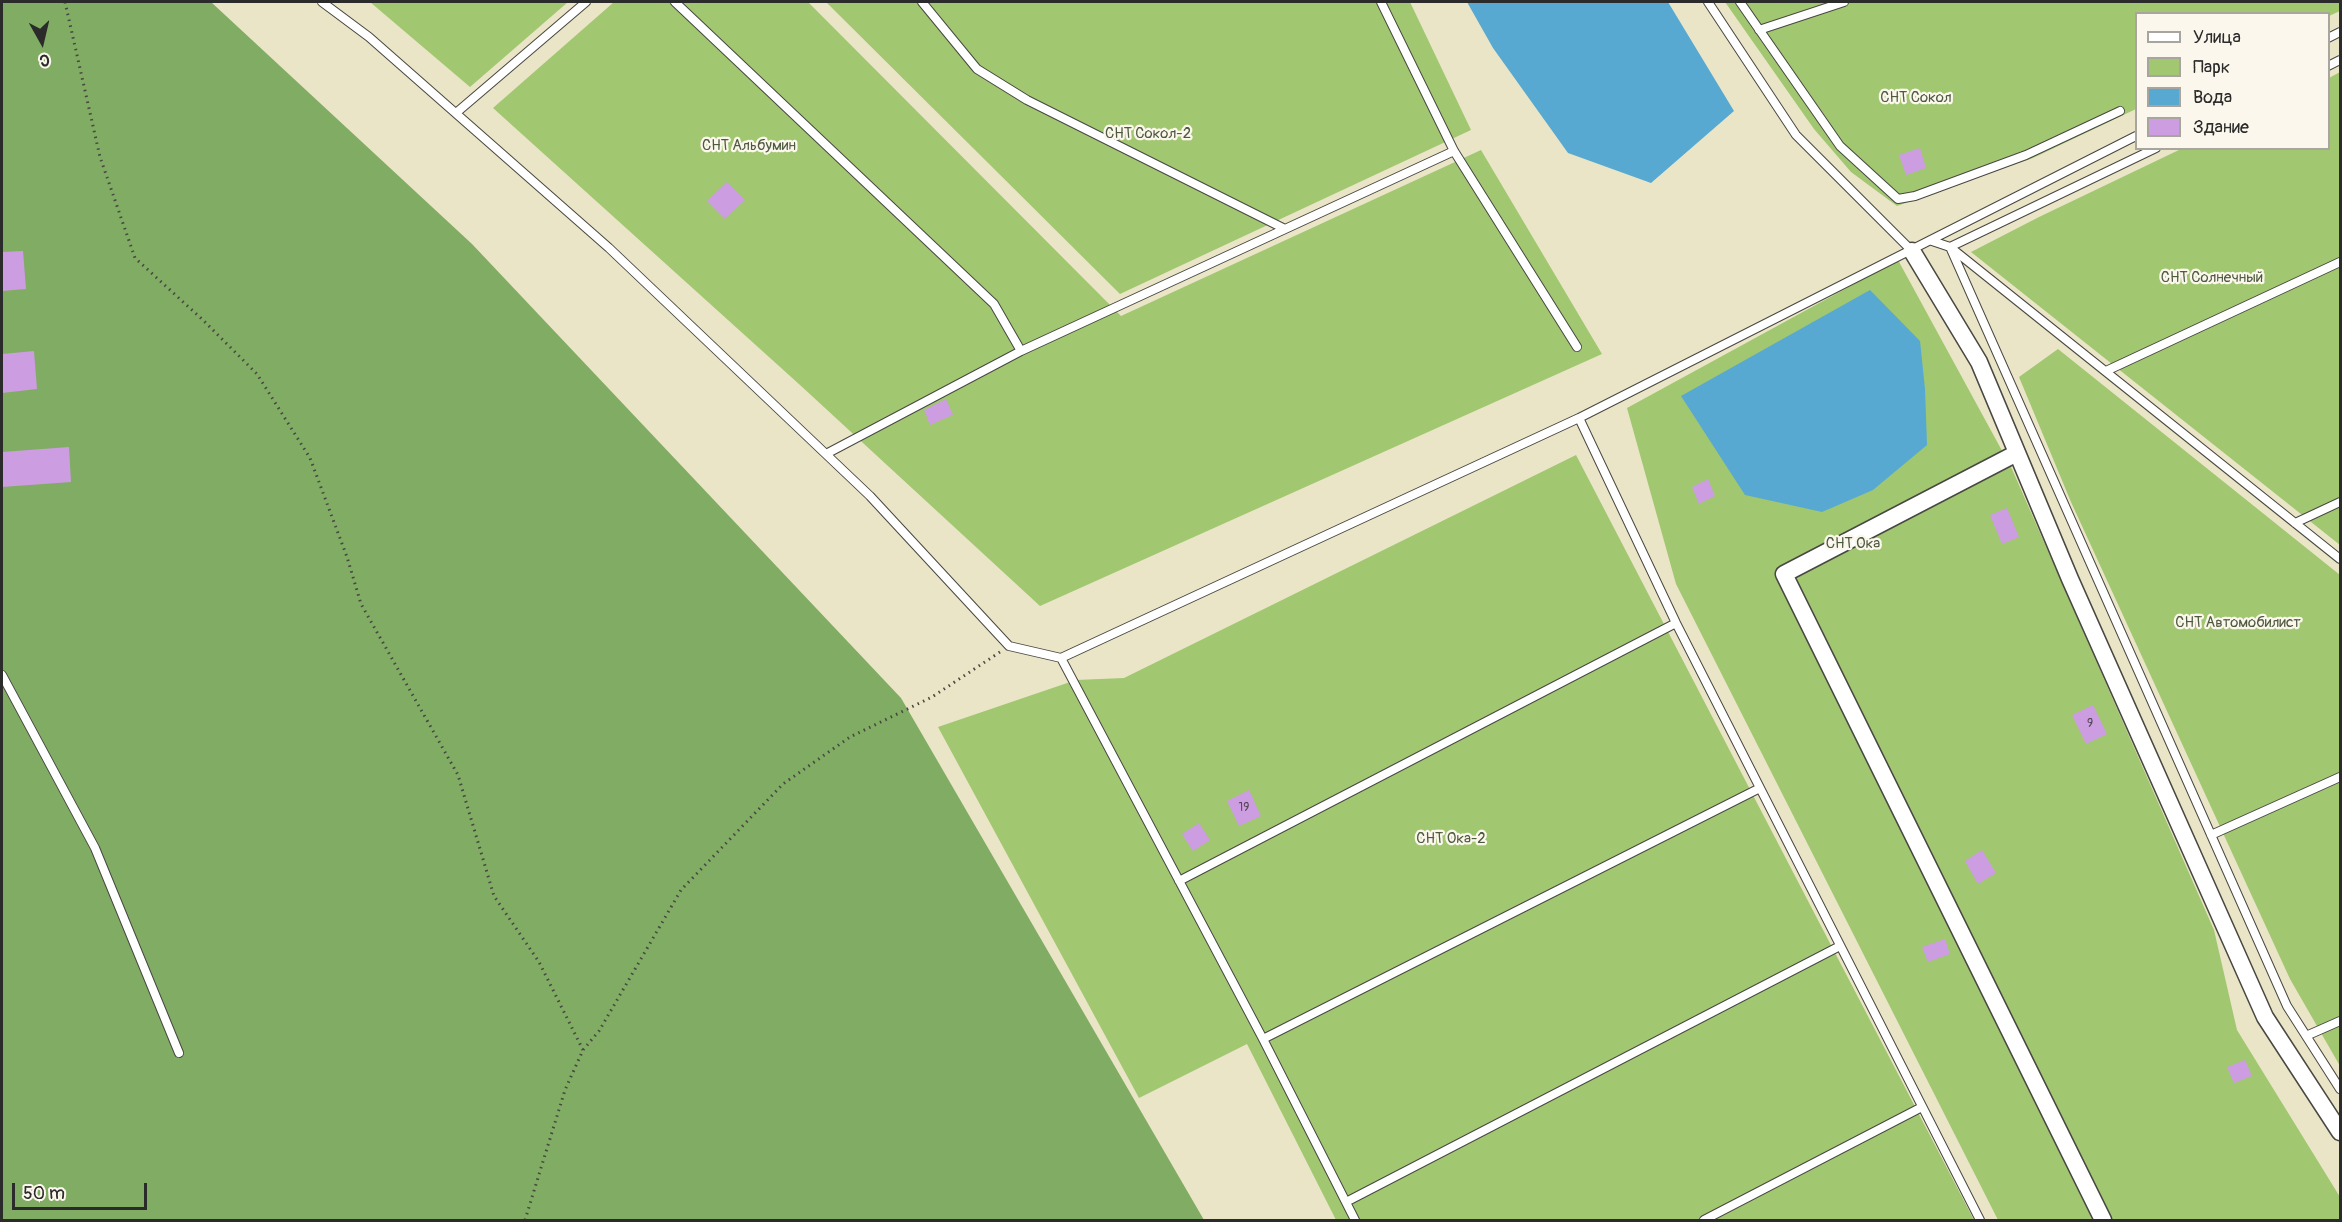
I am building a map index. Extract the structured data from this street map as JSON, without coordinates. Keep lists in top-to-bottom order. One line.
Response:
{"parks":["СНТ Сокол","СНТ Сокол-2","СНТ Альбумин","СНТ Солнечный","СНТ Ока","СНТ Автомобилист","СНТ Ока-2"],"house_numbers":["9","19"],"legend":["Улица","Парк","Вода","Здание"],"scale_bar":"50 m","north":"bottom"}
